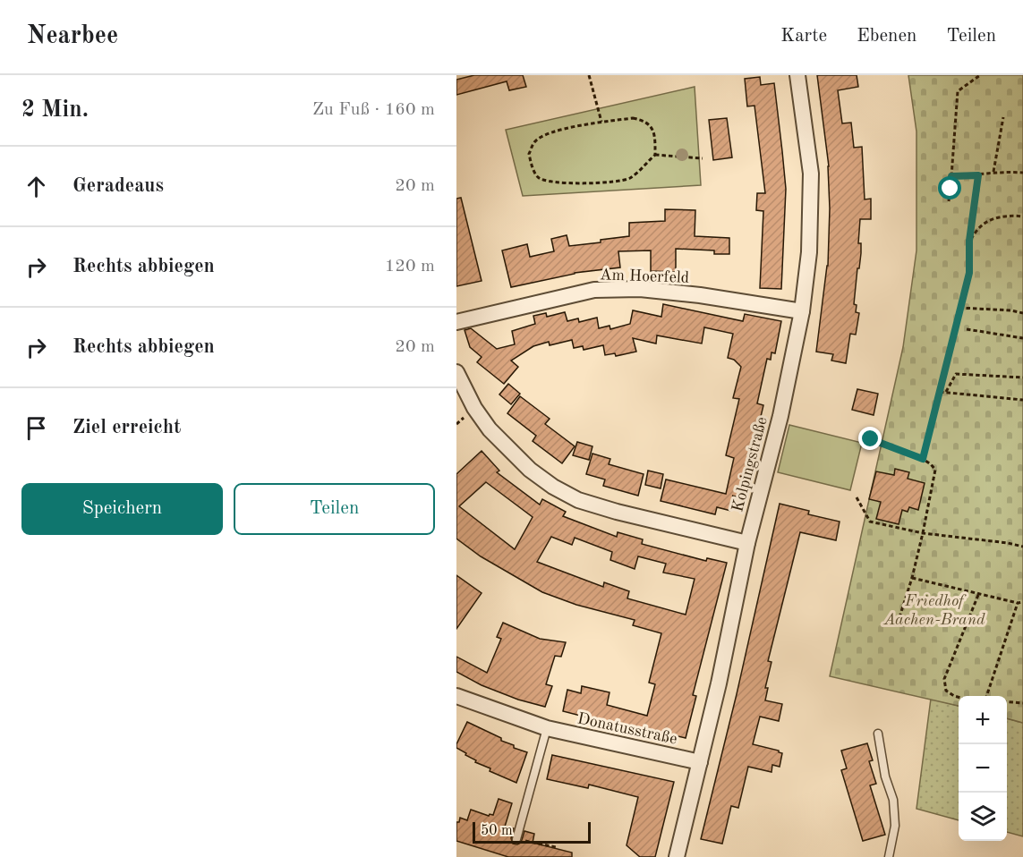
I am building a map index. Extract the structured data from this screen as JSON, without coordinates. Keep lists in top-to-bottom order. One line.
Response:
{"streets":{"street":["Am Hoerfeld","Kolpingstraße","Donatusstraße"]},"crossings":[["Am Hoerfeld","Kolpingstraße"],["Kolpingstraße","Donatusstraße"]],"parks":["Friedhof Aachen-Brand"],"scale_bar":"50 m","page":{"header":"Nearbee","nav":["Karte","Ebenen","Teilen"],"heading":["2 Min.","Zu Fuß · 160 m"],"list":[["Geradeaus","20 m"],["Rechts abbiegen","120 m"],["Rechts abbiegen","20 m"],"Ziel erreicht"],"buttons":["Speichern","Teilen"],"map_buttons":["+","−"],"scale":"50 m"}}
